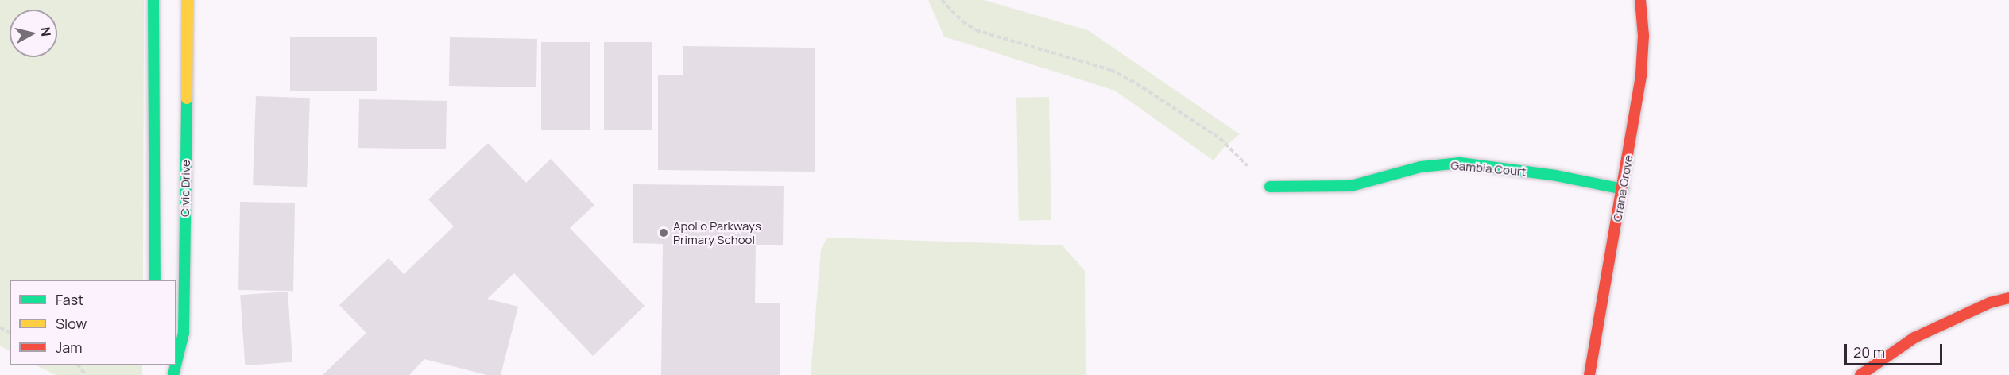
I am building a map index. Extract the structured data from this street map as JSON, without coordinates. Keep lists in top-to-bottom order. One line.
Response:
{"streets":{"street":["Gambia Court","Civic Drive","Crana Grove"]},"crossings":[["Gambia Court","Crana Grove"]],"places":["Apollo Parkways Primary School"],"legend":["Fast","Slow","Jam"],"scale_bar":"20 m","north":"right"}
